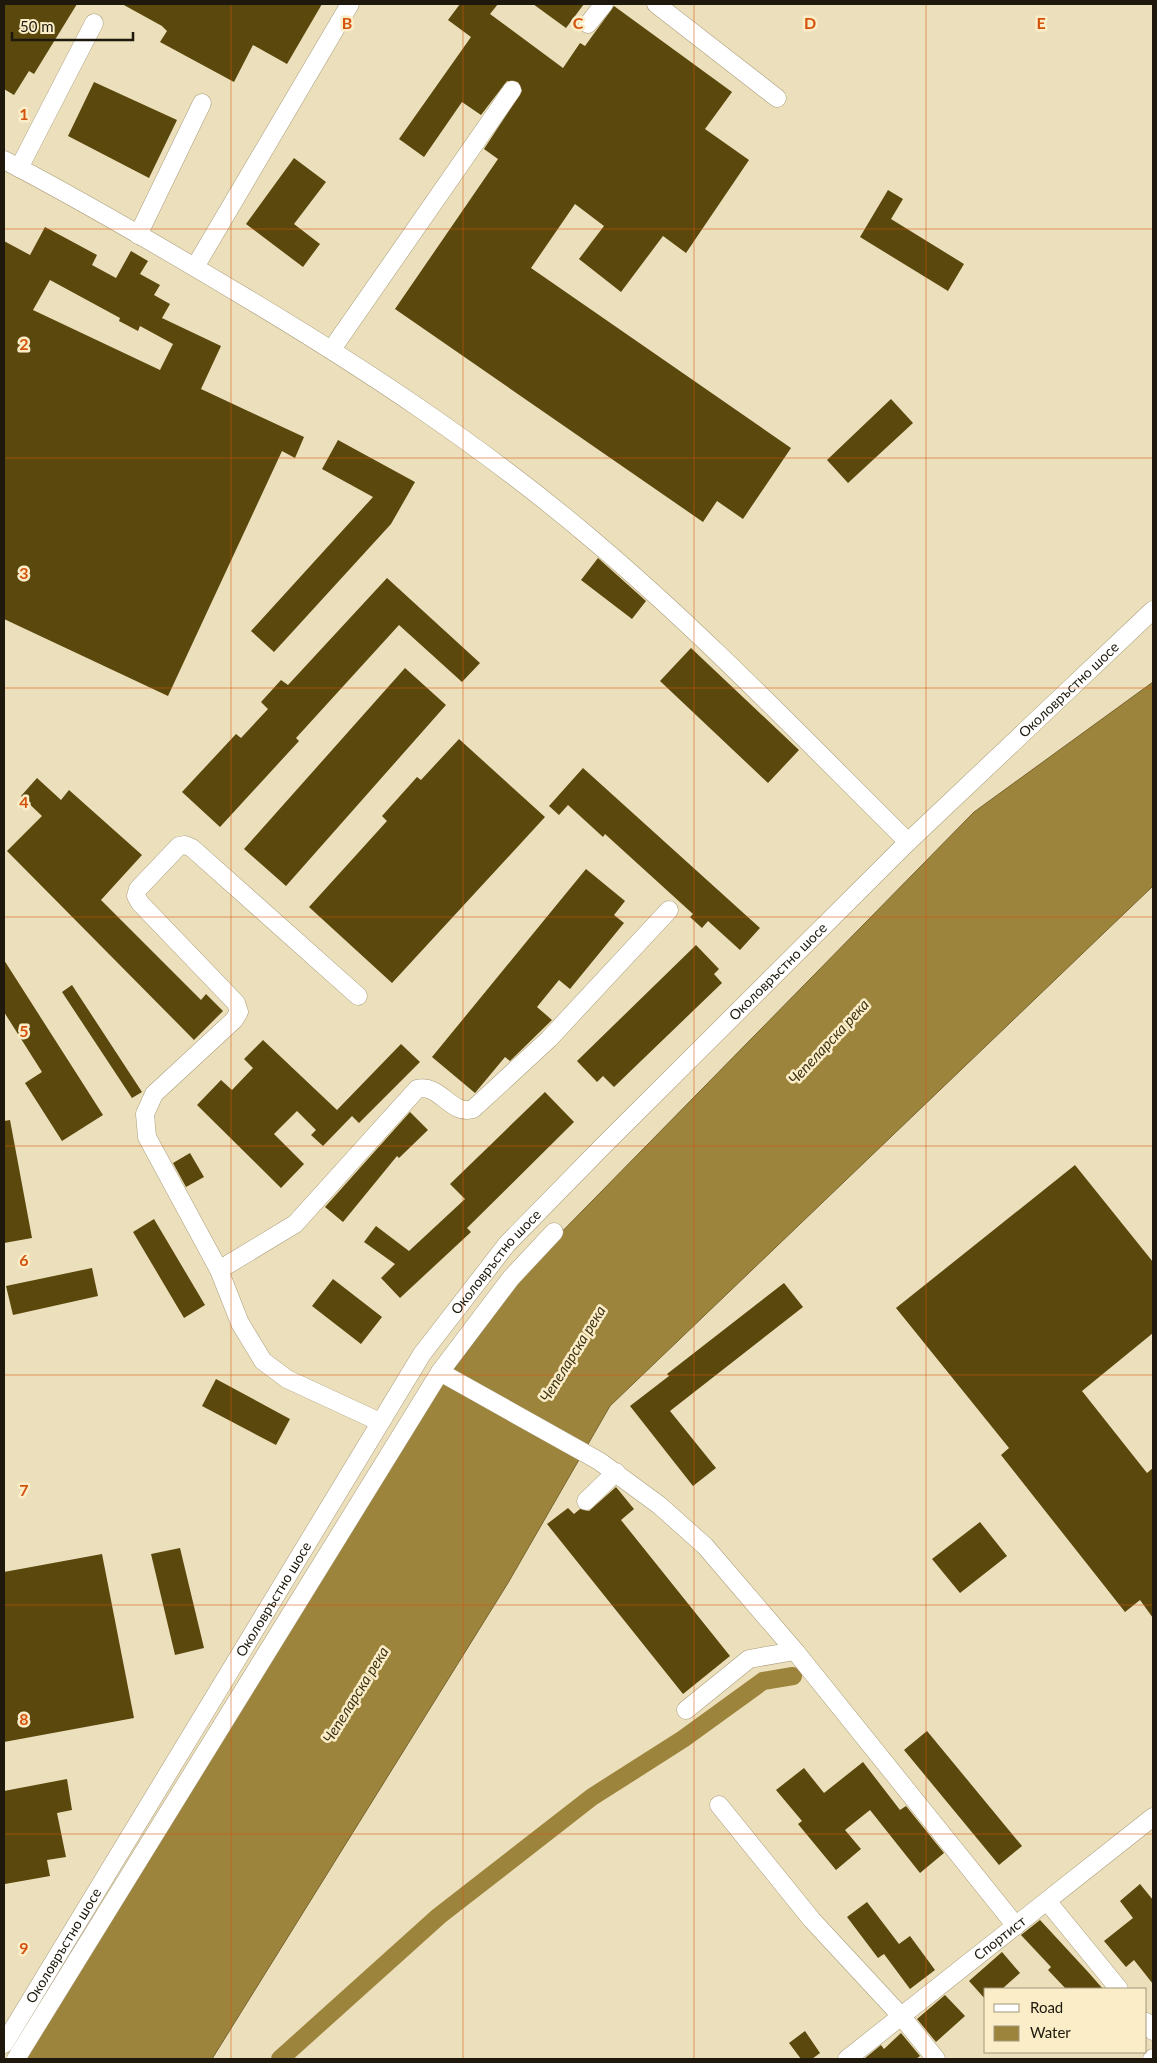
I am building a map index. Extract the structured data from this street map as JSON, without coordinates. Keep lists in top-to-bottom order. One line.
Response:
{"streets":{"street":["Околовръстно шосе","Спортист"]},"water":["Чепеларска река"],"legend":["Road","Water"],"scale_bar":"50 m","grid":{"columns":["B","C","D","E"],"rows":["1","2","3","4","5","6","7","8","9"]}}
